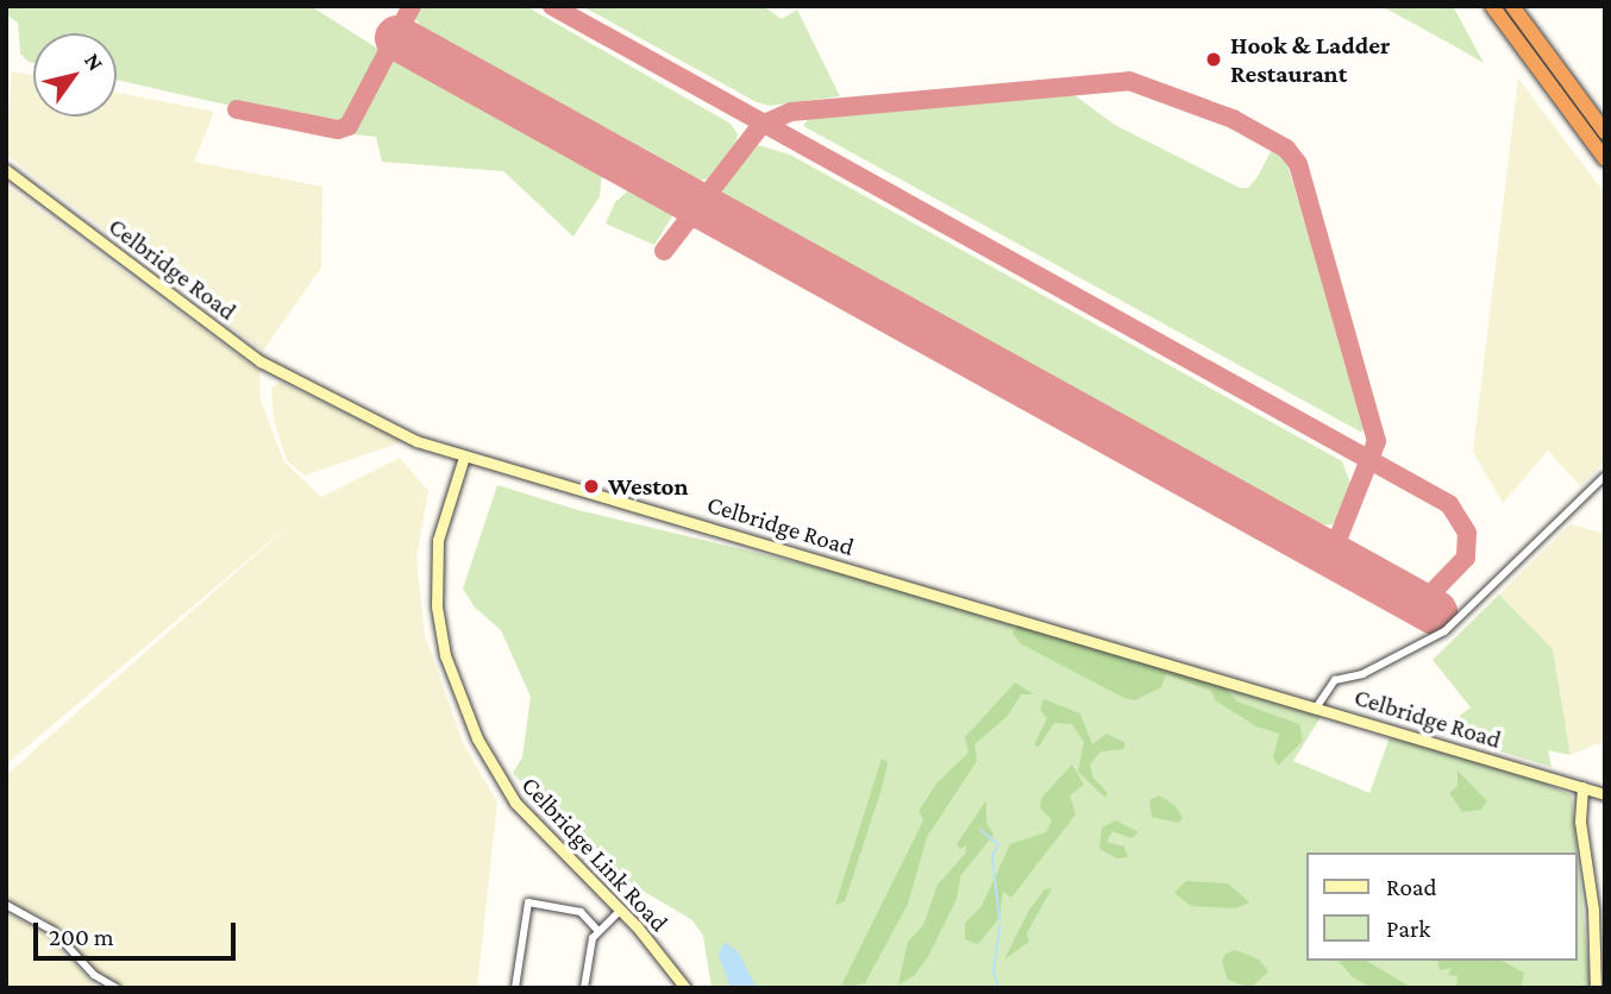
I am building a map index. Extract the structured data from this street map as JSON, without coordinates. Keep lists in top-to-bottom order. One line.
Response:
{"streets":{"main road":["Celbridge Road","Celbridge Link Road"]},"crossings":[["Celbridge Road","Celbridge Link Road"]],"places":["Hook & Ladder Restaurant","Weston"],"legend":["Road","Park"],"scale_bar":"200 m","north":"top right"}
